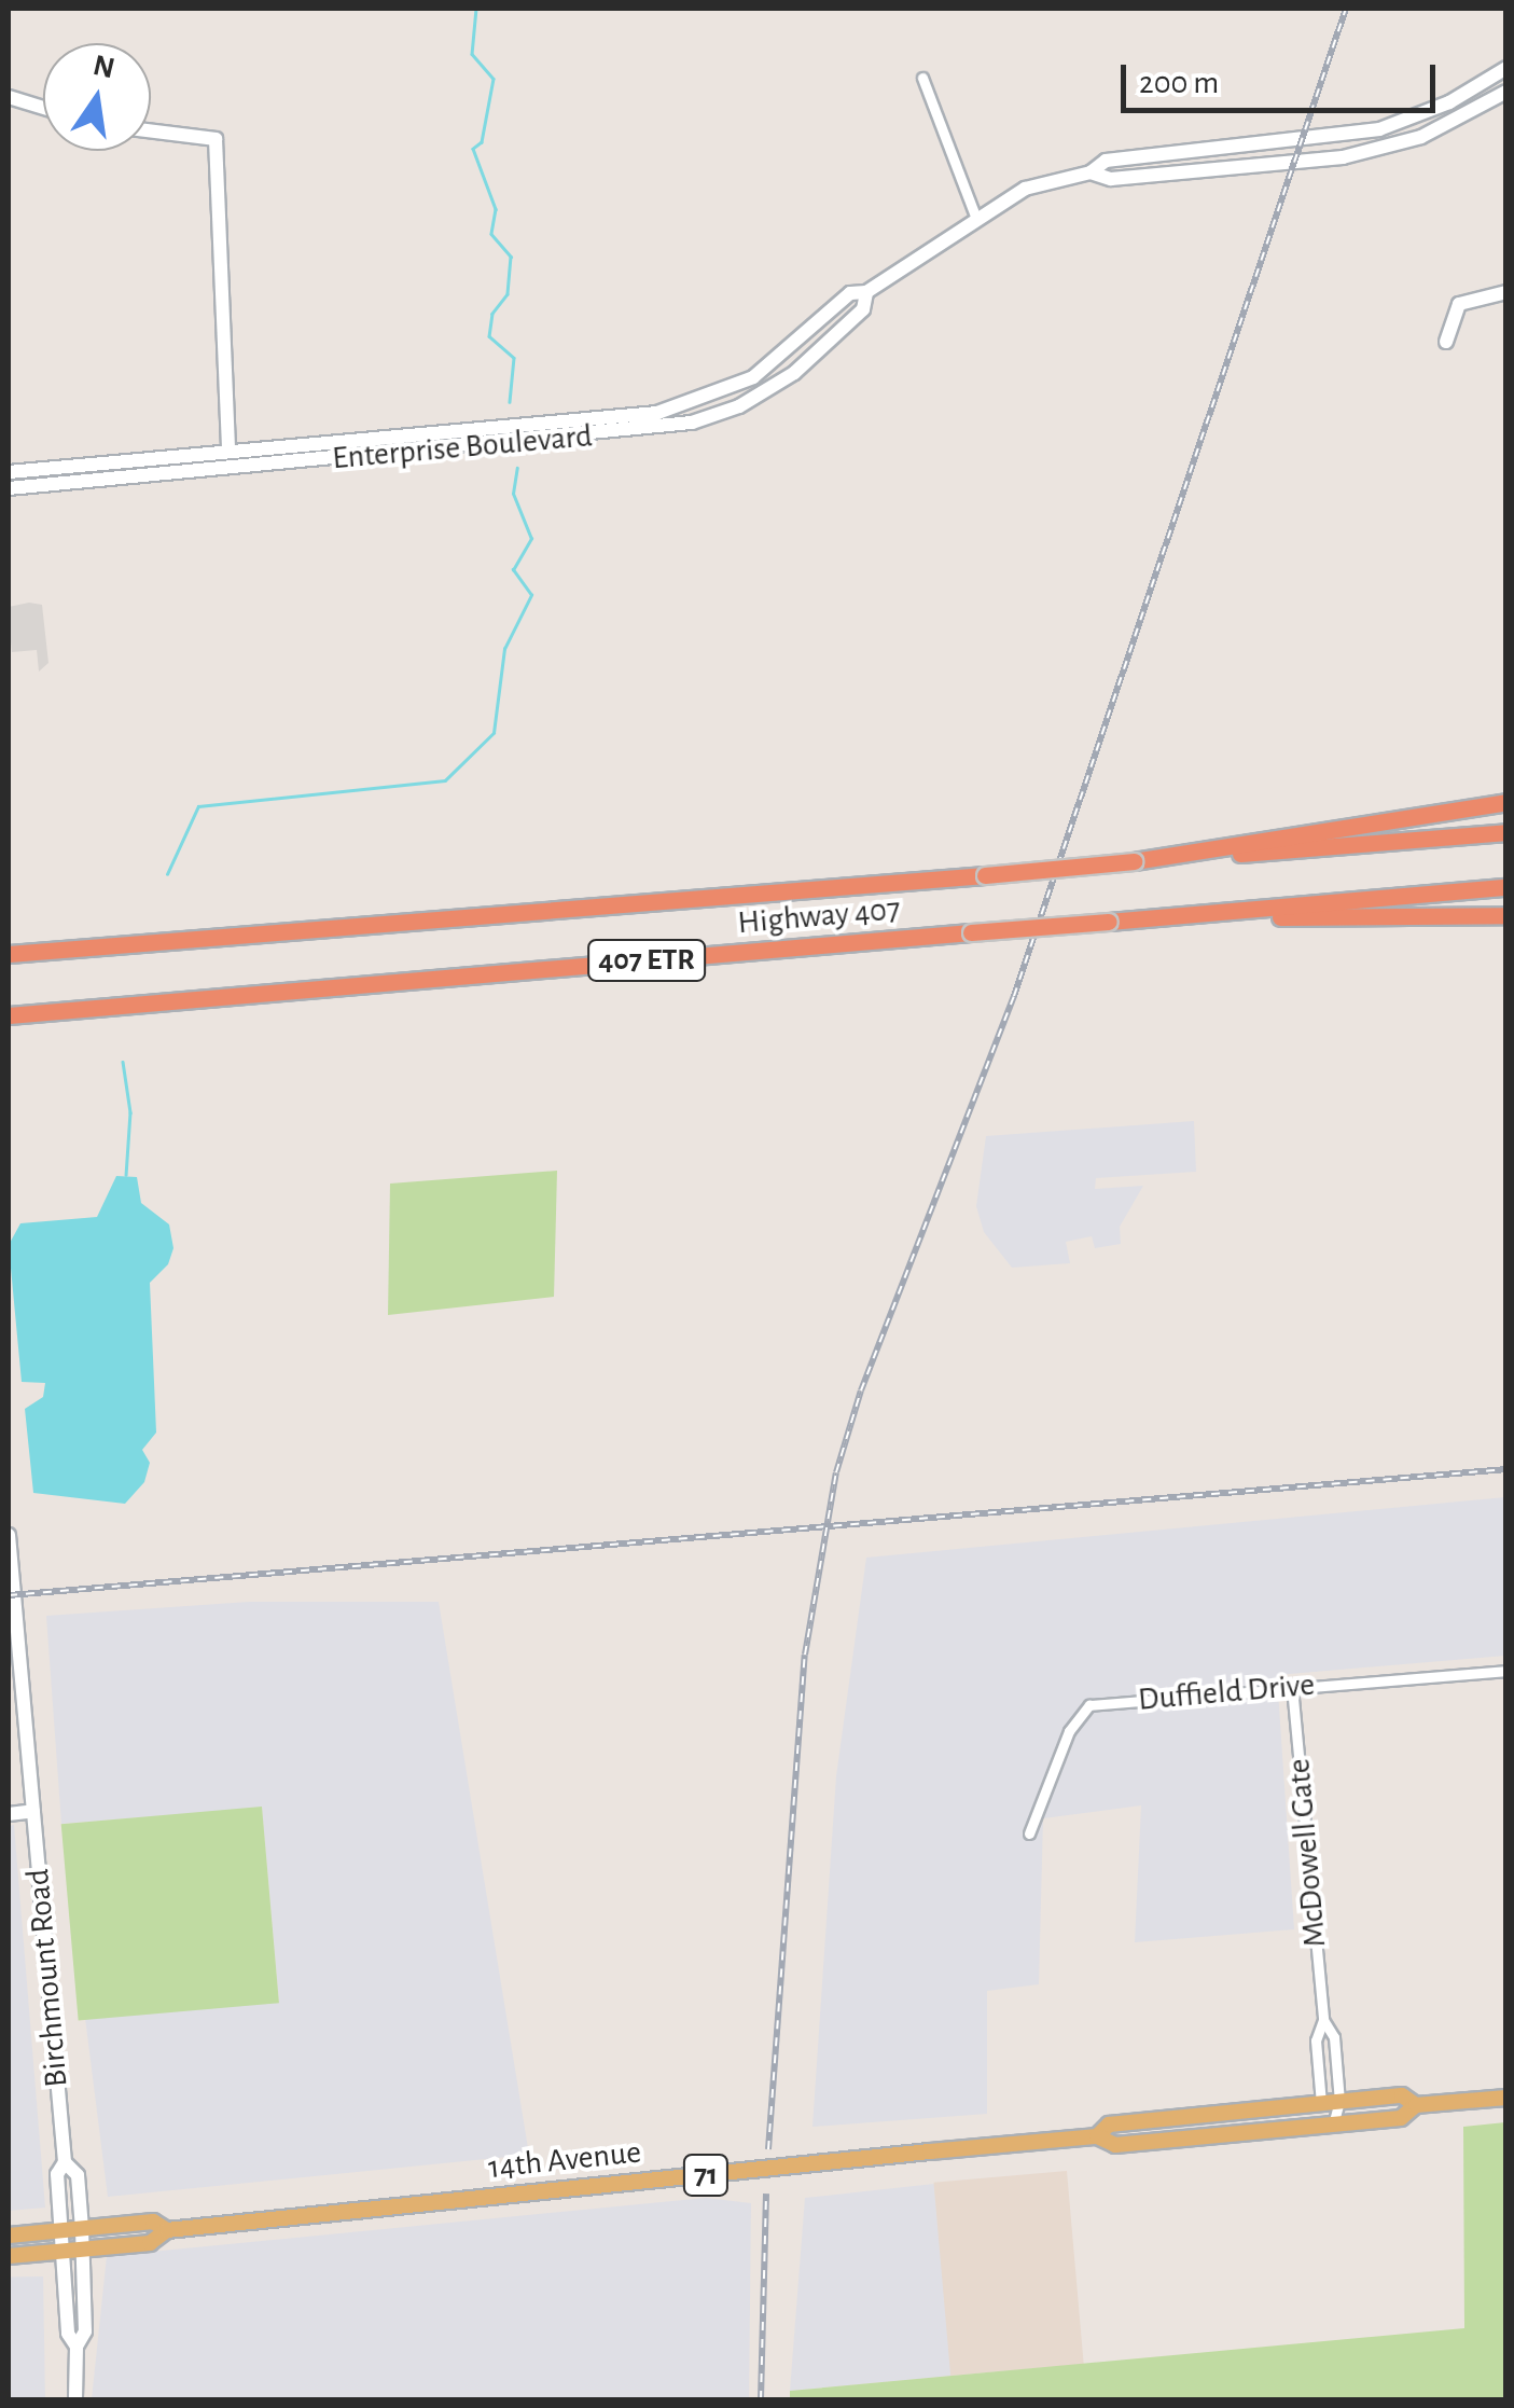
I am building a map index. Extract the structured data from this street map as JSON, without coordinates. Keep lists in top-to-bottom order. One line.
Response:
{"streets":{"highway":["Highway 407","407 ETR"],"main road":["Enterprise Boulevard","Birchmount Road","14th Avenue","71"],"street":["Duffield Drive","McDowell Gate"]},"crossings":[["Duffield Drive","McDowell Gate"],["McDowell Gate","14th Avenue"],["Birchmount Road","14th Avenue"]],"scale_bar":"200 m","north":"top"}
